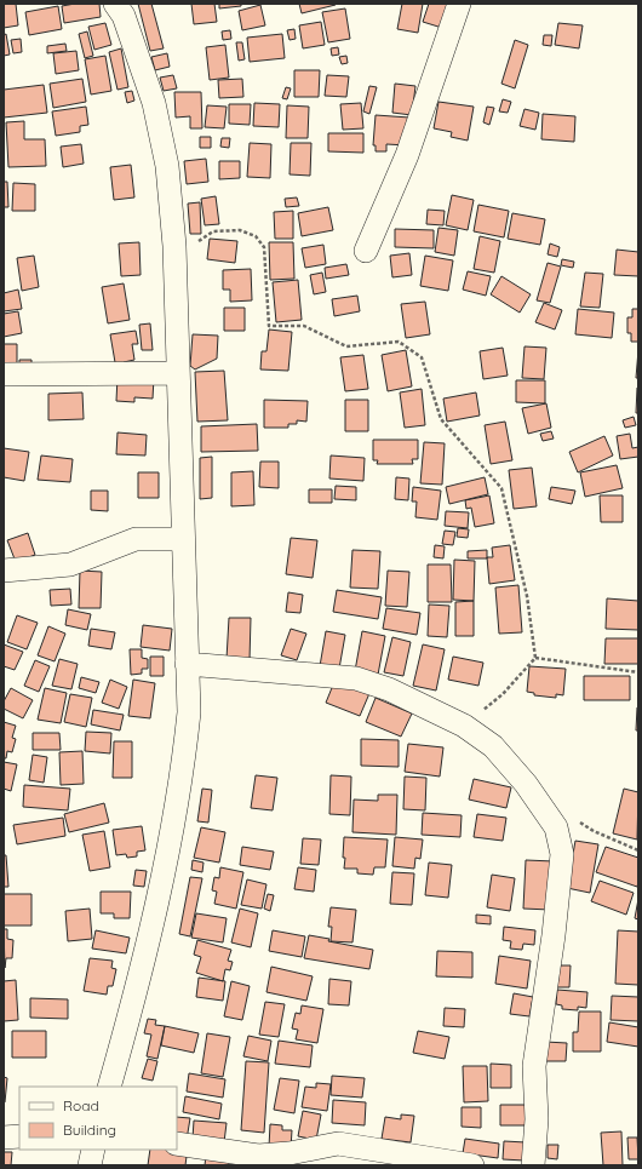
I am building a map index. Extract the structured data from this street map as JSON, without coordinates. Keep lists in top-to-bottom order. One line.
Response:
{"legend":["Road","Building"]}
